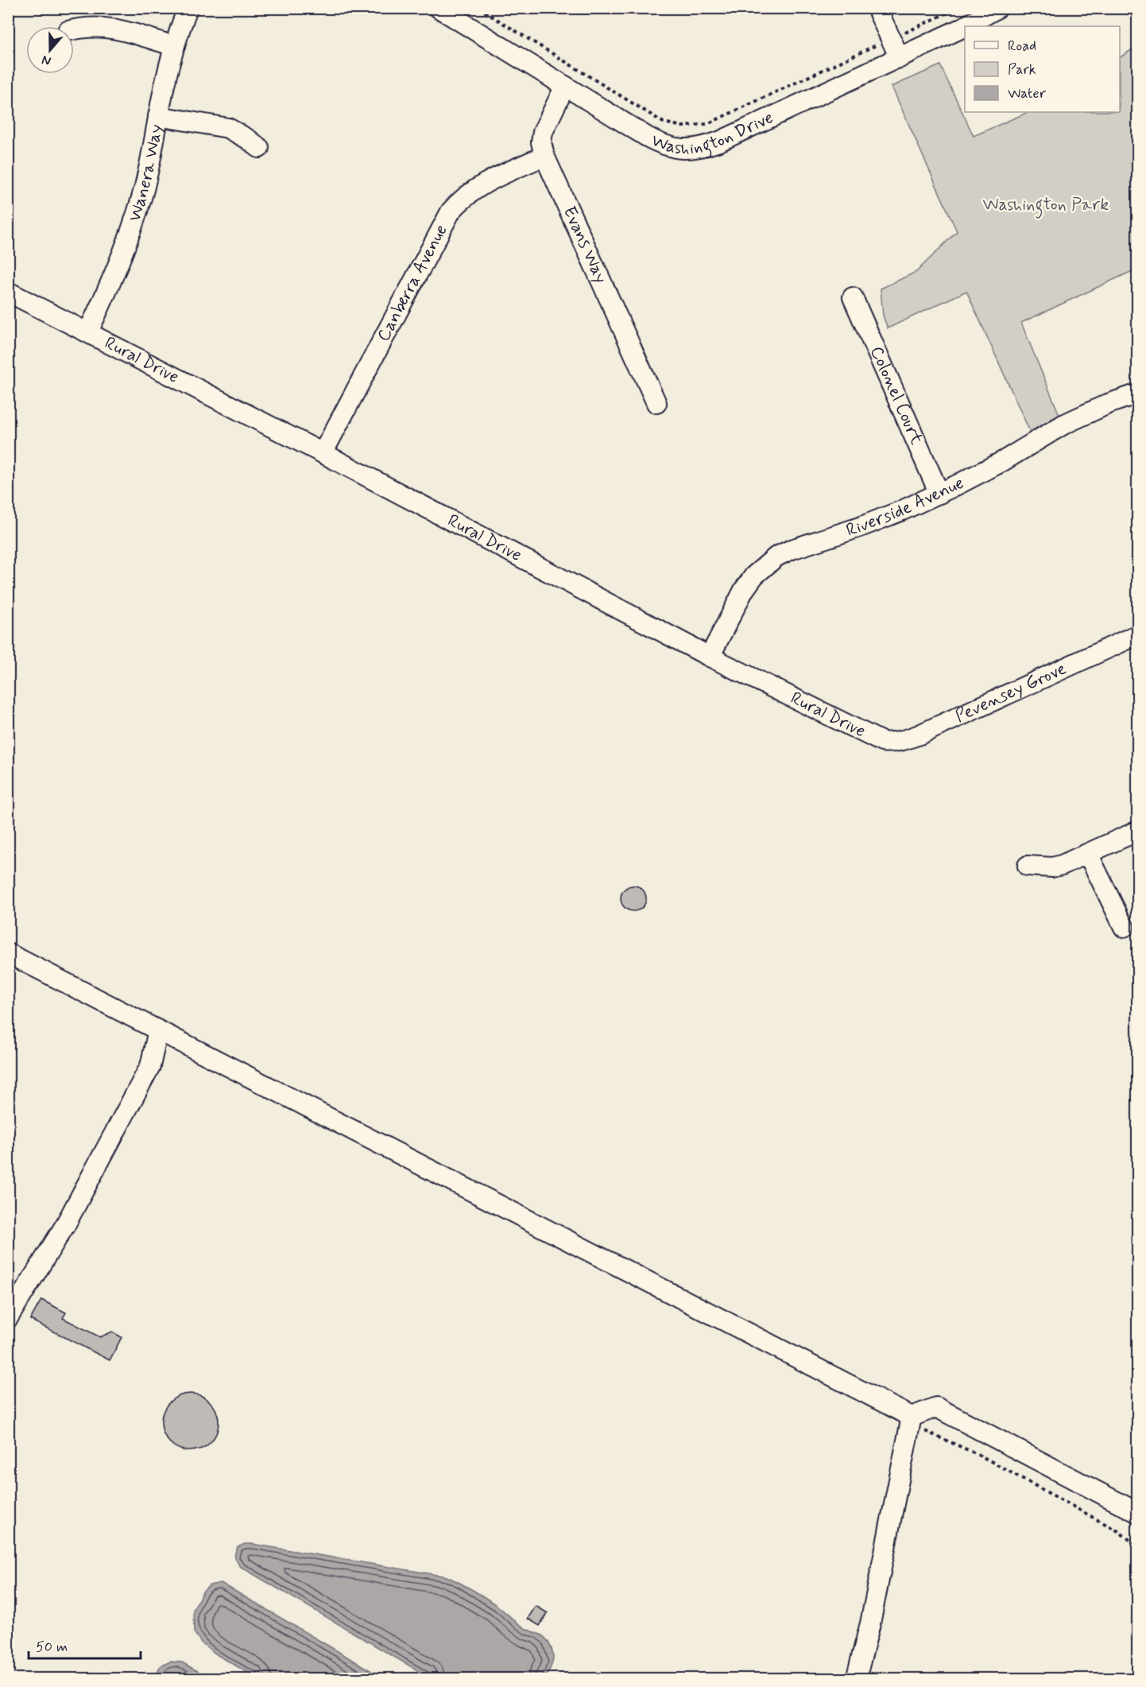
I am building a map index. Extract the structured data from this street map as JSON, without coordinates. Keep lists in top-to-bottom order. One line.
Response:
{"streets":{"street":["Washington Drive","Wanera Way","Evans Way","Canberra Avenue","Rural Drive","Colonel Court","Riverside Avenue","Pevensey Grove"]},"crossings":[["Washington Drive","Evans Way"],["Wanera Way","Rural Drive"],["Evans Way","Canberra Avenue"],["Canberra Avenue","Rural Drive"],["Rural Drive","Riverside Avenue"],["Rural Drive","Pevensey Grove"],["Colonel Court","Riverside Avenue"]],"parks":["Washington Park"],"legend":["Road","Park","Water"],"scale_bar":"50 m","north":"bottom"}
